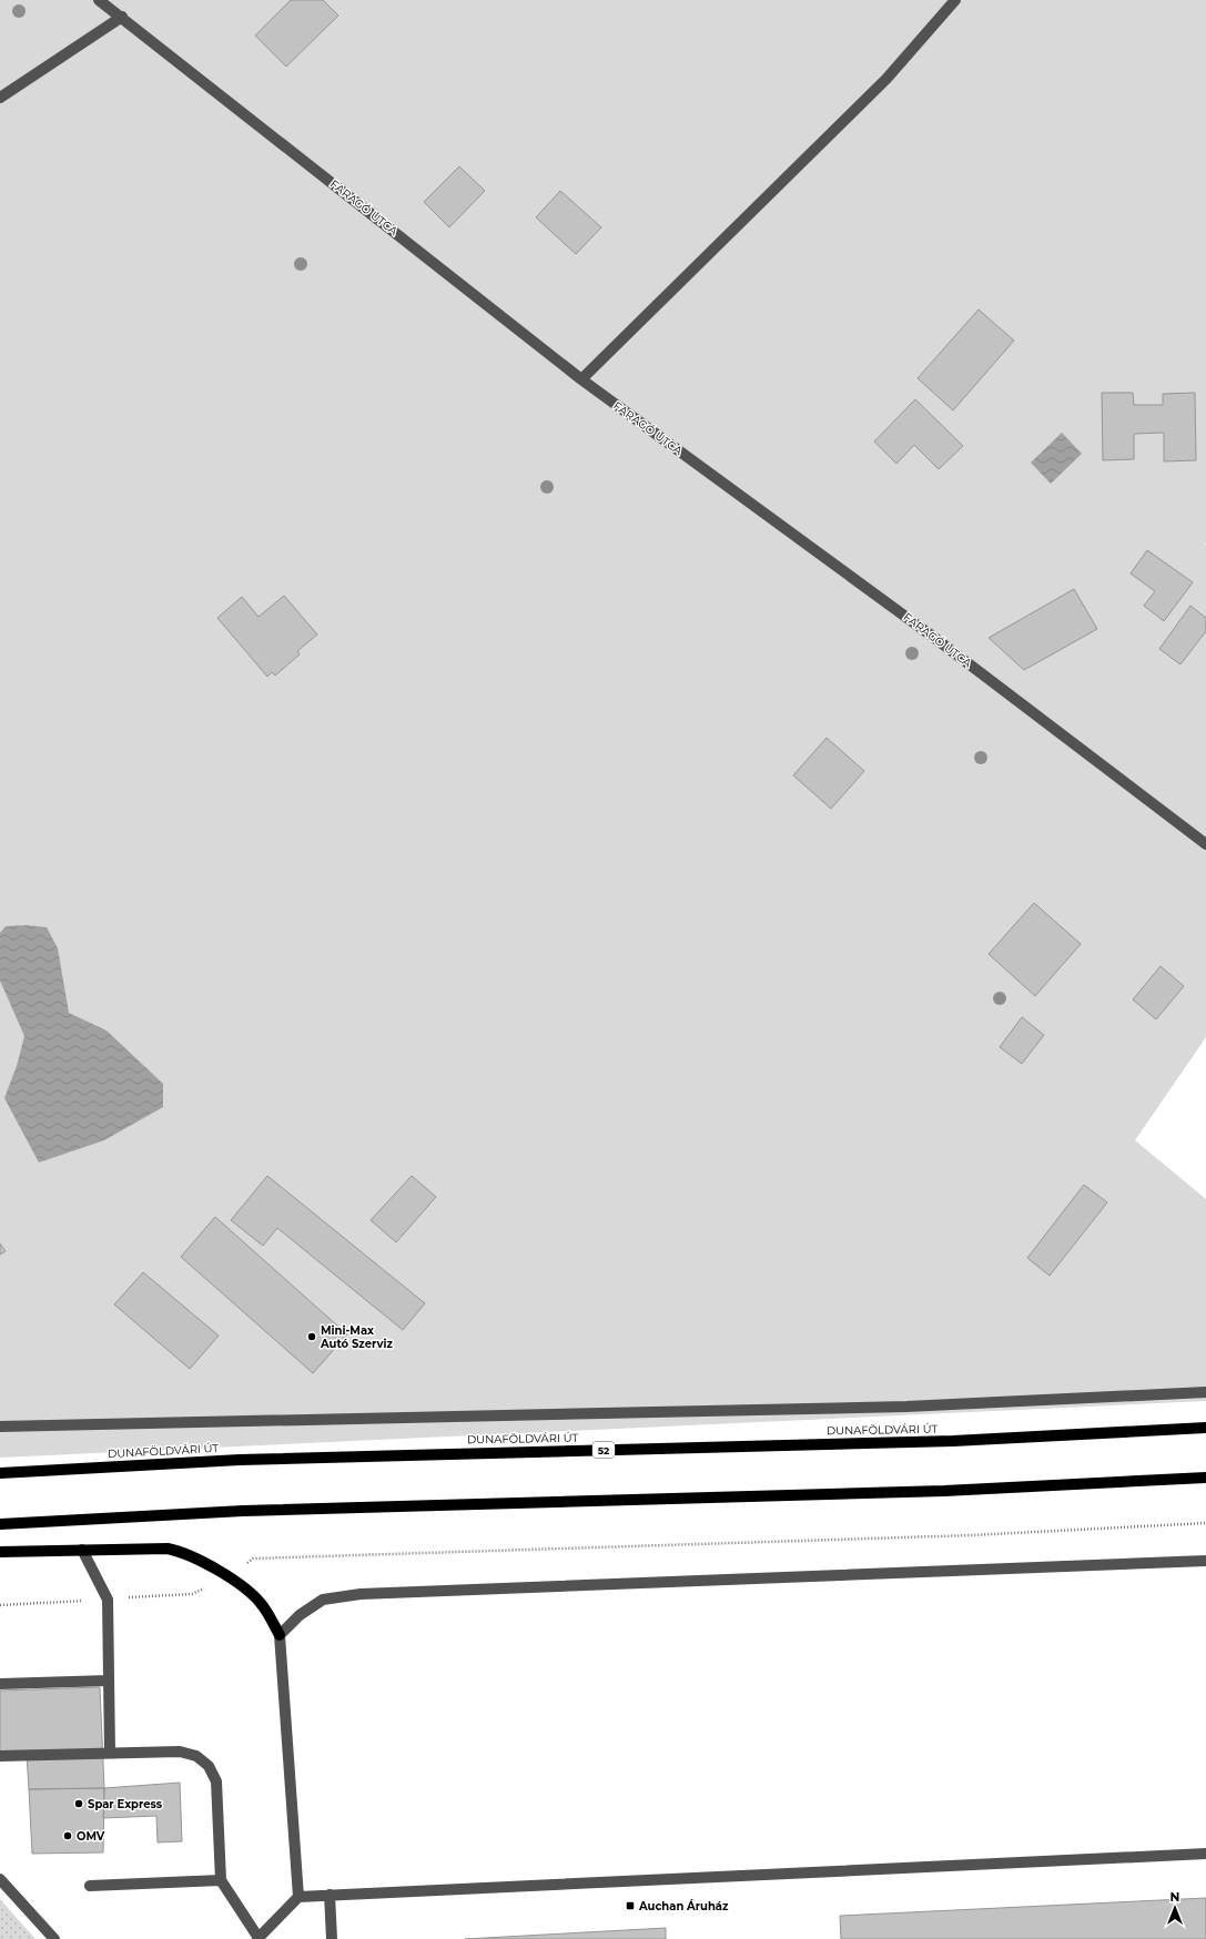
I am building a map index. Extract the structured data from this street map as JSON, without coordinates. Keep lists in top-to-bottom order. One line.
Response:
{"streets":{"main road":["DUNAFÖLDVÁRI ÚT","52"],"street":["FARAGÓ UTCA"]},"places":{"other":["Mini-Max Autó Szerviz","Spar Express","OMV"],"transit":["Auchan Áruház"]},"north":"top"}
